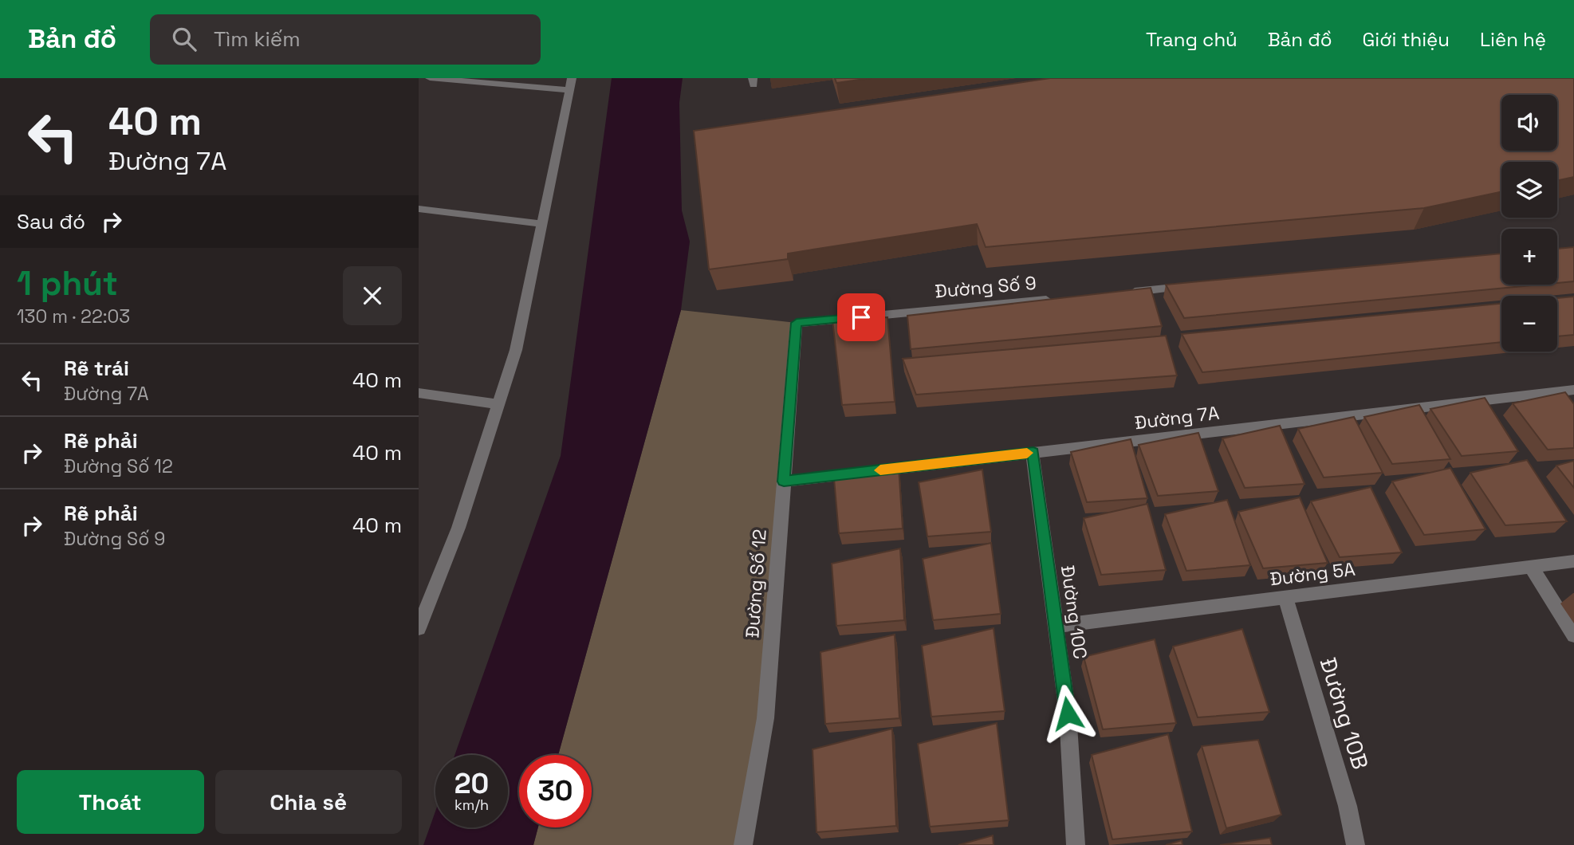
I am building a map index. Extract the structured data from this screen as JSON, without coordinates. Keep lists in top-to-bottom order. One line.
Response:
{"streets":{"street":["Đường Số 9","Đường 7A","Đường 5A","Đường Số 12","Đường 10C","Đường 10B"]},"crossings":[["Đường Số 9","Đường Số 12"],["Đường 7A","Đường Số 12"],["Đường 7A","Đường 10C"],["Đường 5A","Đường 10C"],["Đường 5A","Đường 10B"]],"page":{"header":"Bản đồ","search":"Tìm kiếm","nav":["Trang chủ","Bản đồ","Giới thiệu","Liên hệ"],"turn":["40 m","Đường 7A"],"map_buttons":["+","−"],"then":"Sau đó","heading":["1 phút","130 m · 22:03"],"list":[{"name":"Rẽ trái","note":"Đường 7A","value":"40 m"},{"name":"Rẽ phải","note":"Đường Số 12","value":"40 m"},{"name":"Rẽ phải","note":"Đường Số 9","value":"40 m"}],"speed":"20 km/h","limit":"30","buttons":["Thoát","Chia sẻ"]}}
